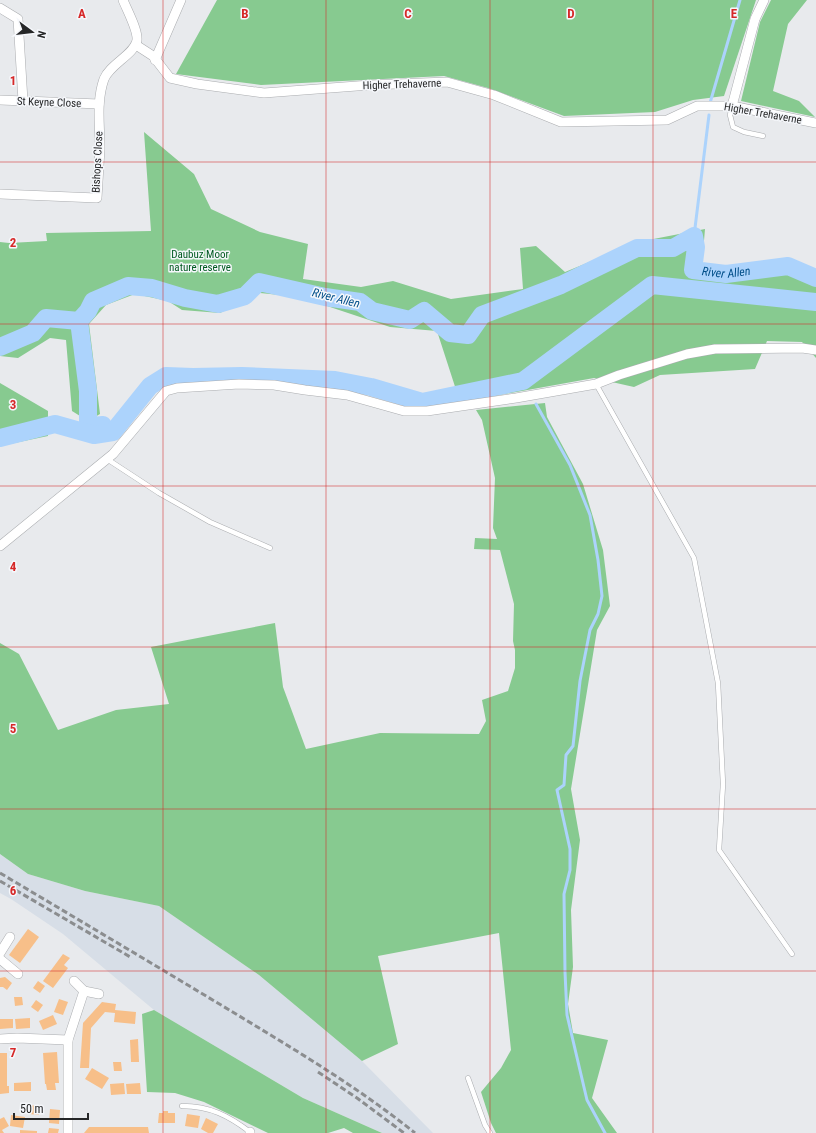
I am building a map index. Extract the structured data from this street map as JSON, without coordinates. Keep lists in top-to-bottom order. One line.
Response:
{"streets":{"street":["Higher Trehaverne","St Keyne Close","Bishops Close"]},"crossings":[["Higher Trehaverne","Bishops Close"],["St Keyne Close","Bishops Close"]],"water":["River Allen"],"parks":["Daubuz Moor nature reserve"],"scale_bar":"50 m","north":"right","grid":{"columns":["A","B","C","D","E"],"rows":["1","2","3","4","5","6","7"]}}
